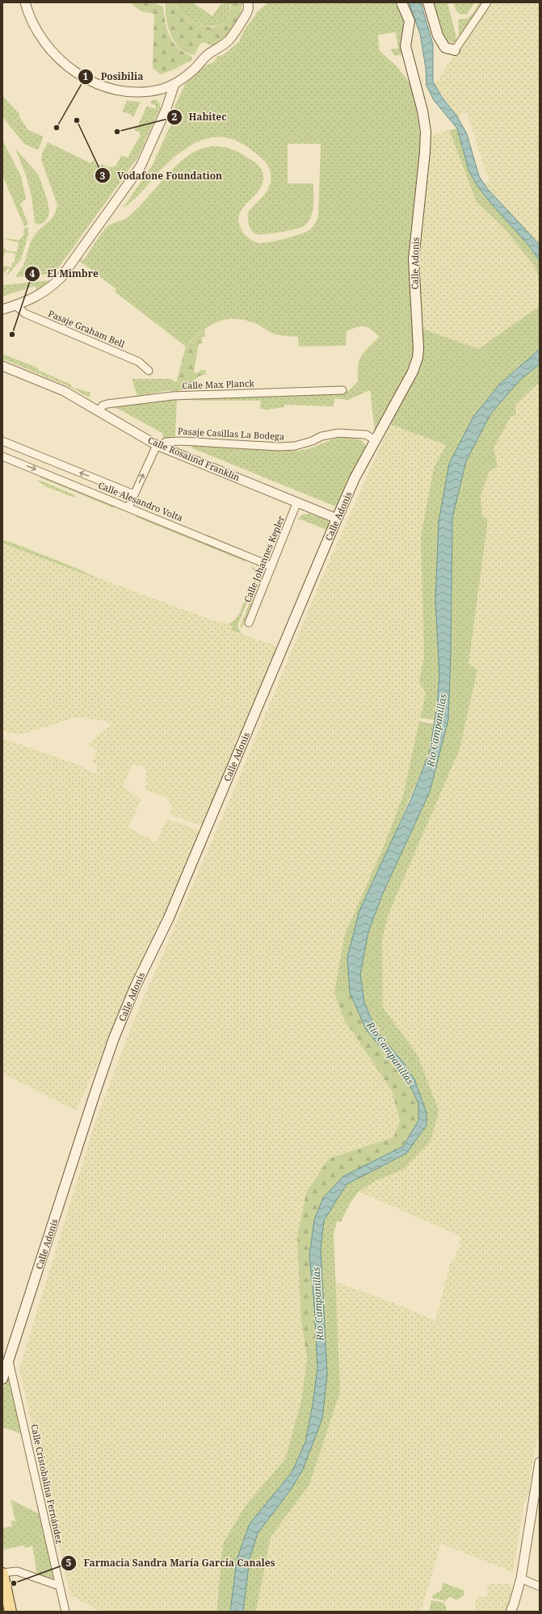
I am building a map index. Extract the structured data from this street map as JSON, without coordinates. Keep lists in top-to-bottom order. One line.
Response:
{"streets":{"main road":["Calle Adonis"],"street":["Pasaje Graham Bell","Calle Max Planck","Pasaje Casillas La Bodega","Calle Rosalind Franklin","Calle Alesandro Volta","Calle Johannes Kepler","Calle Cristobalina Fernández"]},"crossings":[["Calle Adonis","Pasaje Casillas La Bodega"],["Calle Adonis","Calle Rosalind Franklin"],["Calle Adonis","Calle Cristobalina Fernández"],["Calle Max Planck","Calle Rosalind Franklin"],["Pasaje Casillas La Bodega","Calle Rosalind Franklin"],["Calle Rosalind Franklin","Calle Johannes Kepler"],["Calle Alesandro Volta","Calle Johannes Kepler"]],"water":["Río Campanillas"],"places":["Vodafone Foundation","Posibilia","Habitec","El Mimbre","Farmacia Sandra María García Canales"]}
